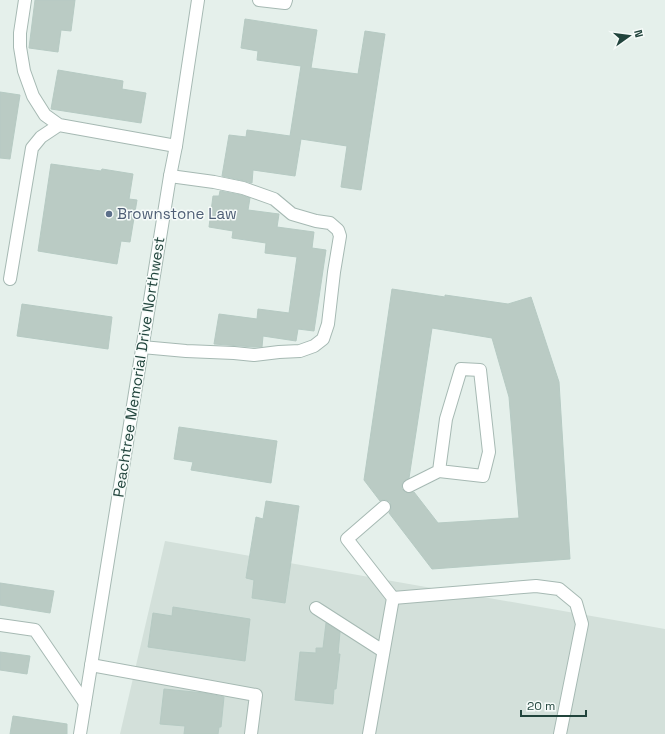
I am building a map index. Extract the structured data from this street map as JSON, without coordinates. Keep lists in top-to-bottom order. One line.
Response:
{"streets":{"street":["Peachtree Memorial Drive Northwest"]},"places":["Brownstone Law"],"scale_bar":"20 m","north":"right"}
